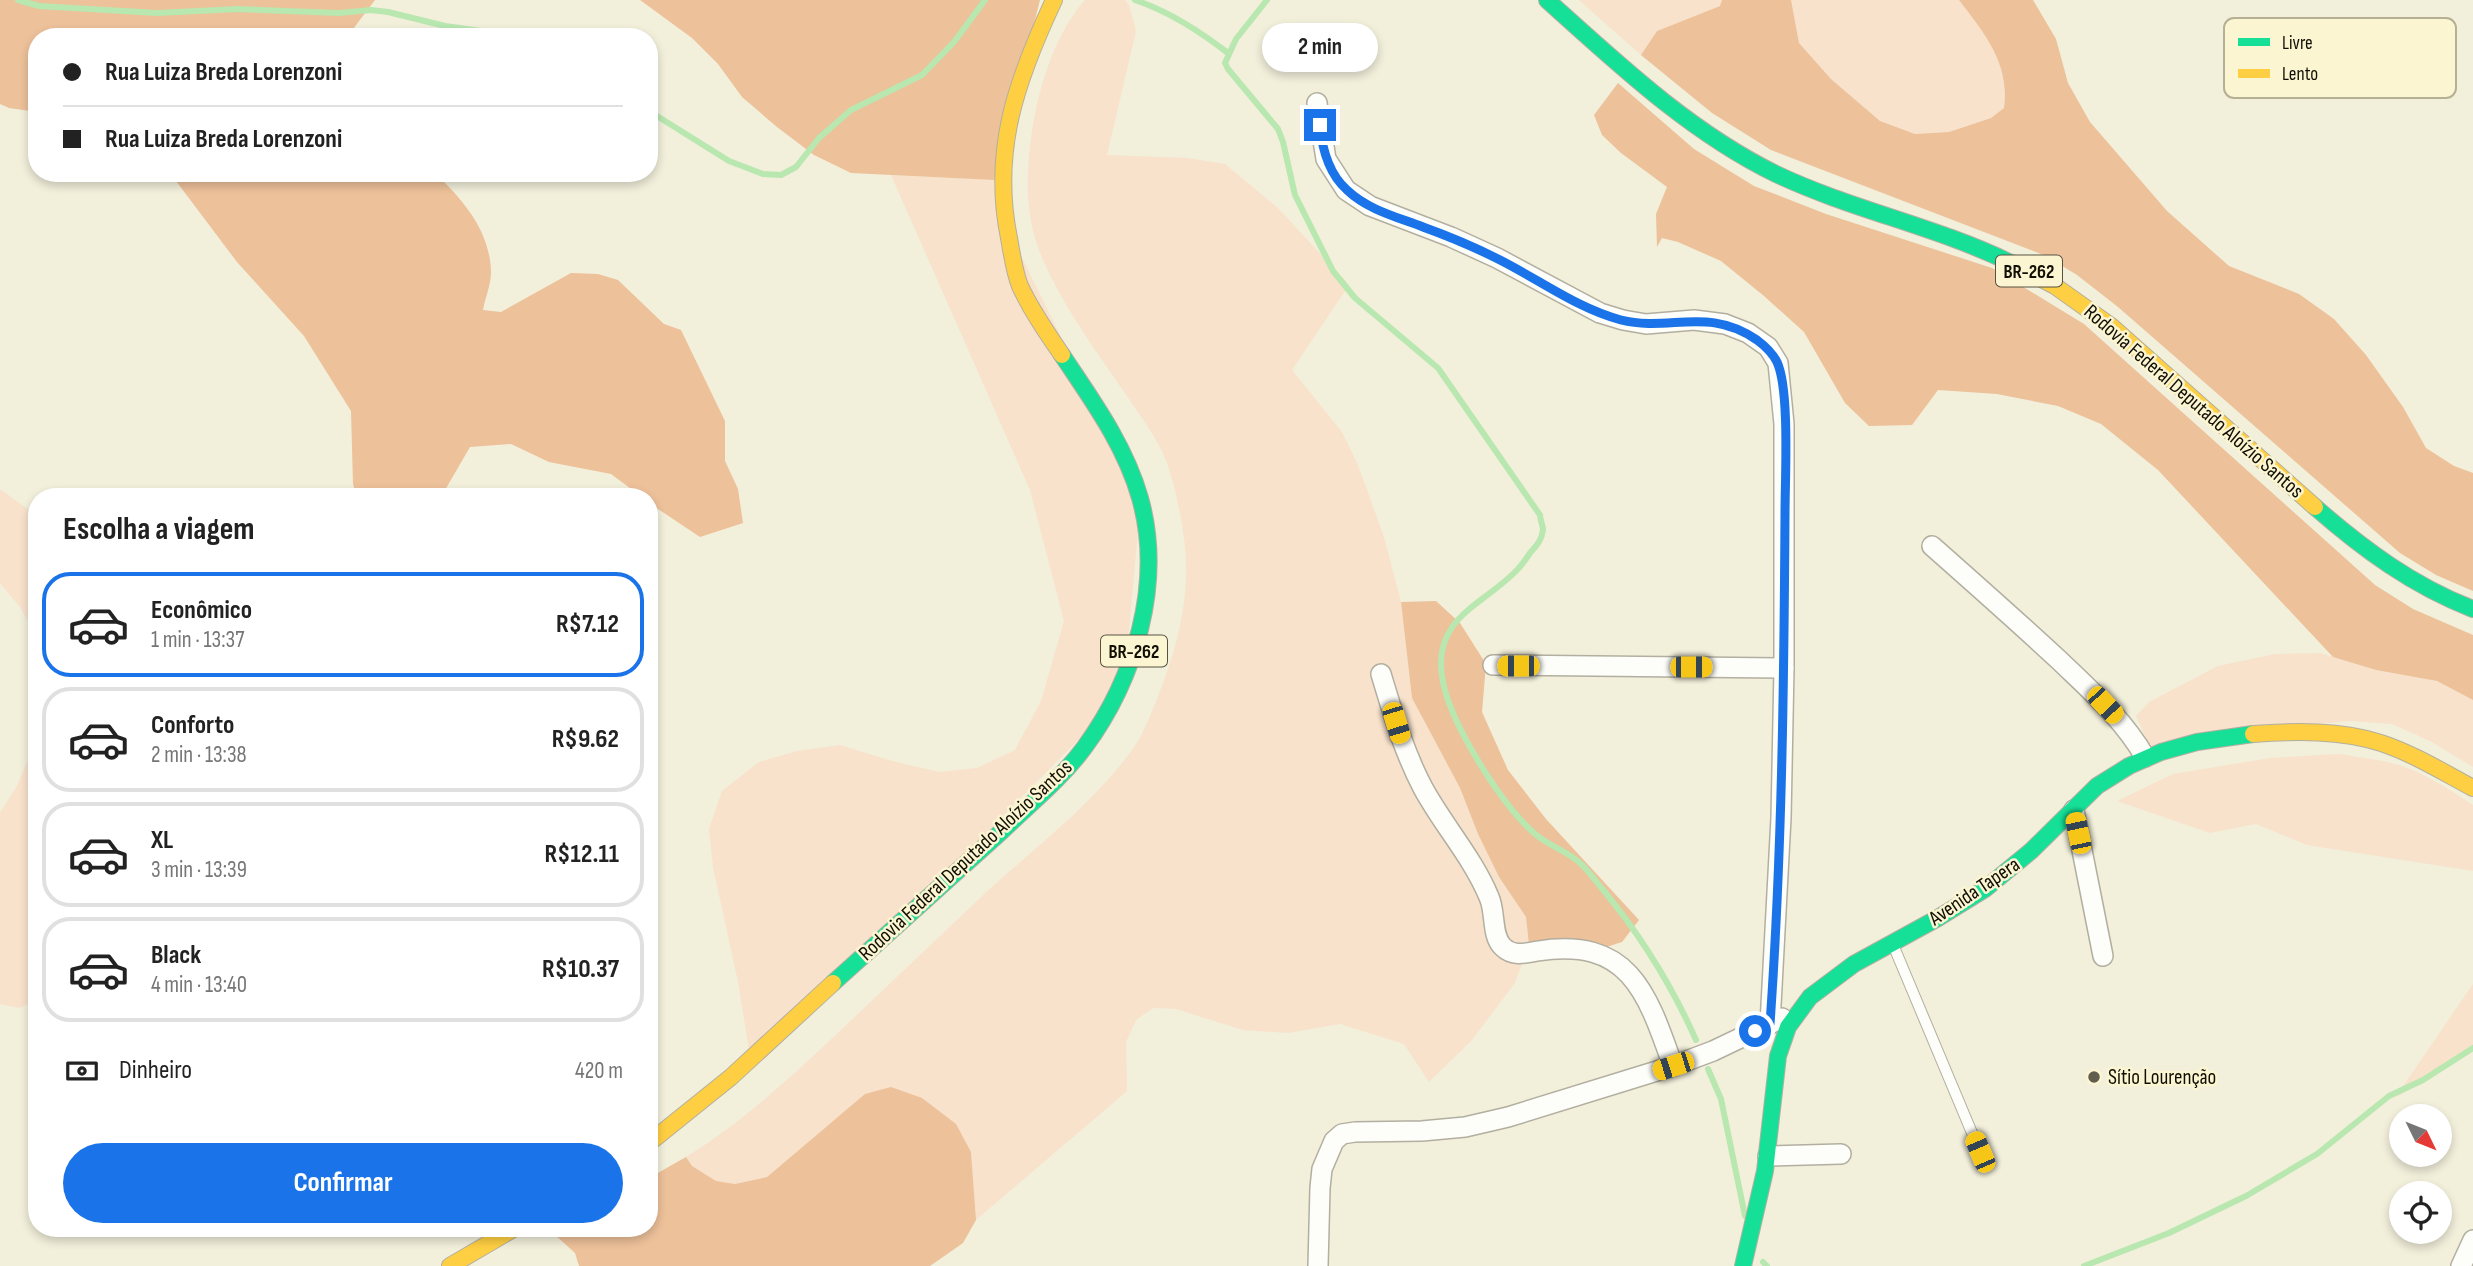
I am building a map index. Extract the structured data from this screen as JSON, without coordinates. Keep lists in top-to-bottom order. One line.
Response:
{"streets":{"main road":["BR-262","Rodovia Federal Deputado Aloízio Santos","Avenida Tapera"]},"places":["Sítio Lourenção"],"legend":["Livre","Lento"],"north":"bottom right","page":{"bubble":"2 min","banner":["Rua Luiza Breda Lorenzoni","Rua Luiza Breda Lorenzoni"],"heading":"Escolha a viagem","list":[{"name":"Econômico","note":"1 min · 13:37","value":"R$7.12"},{"name":"Conforto","note":"2 min · 13:38","value":"R$9.62"},{"name":"XL","note":"3 min · 13:39","value":"R$12.11"},{"name":"Black","note":"4 min · 13:40","value":"R$10.37"}],"pay":["Dinheiro","420 m"],"buttons":"Confirmar"}}
